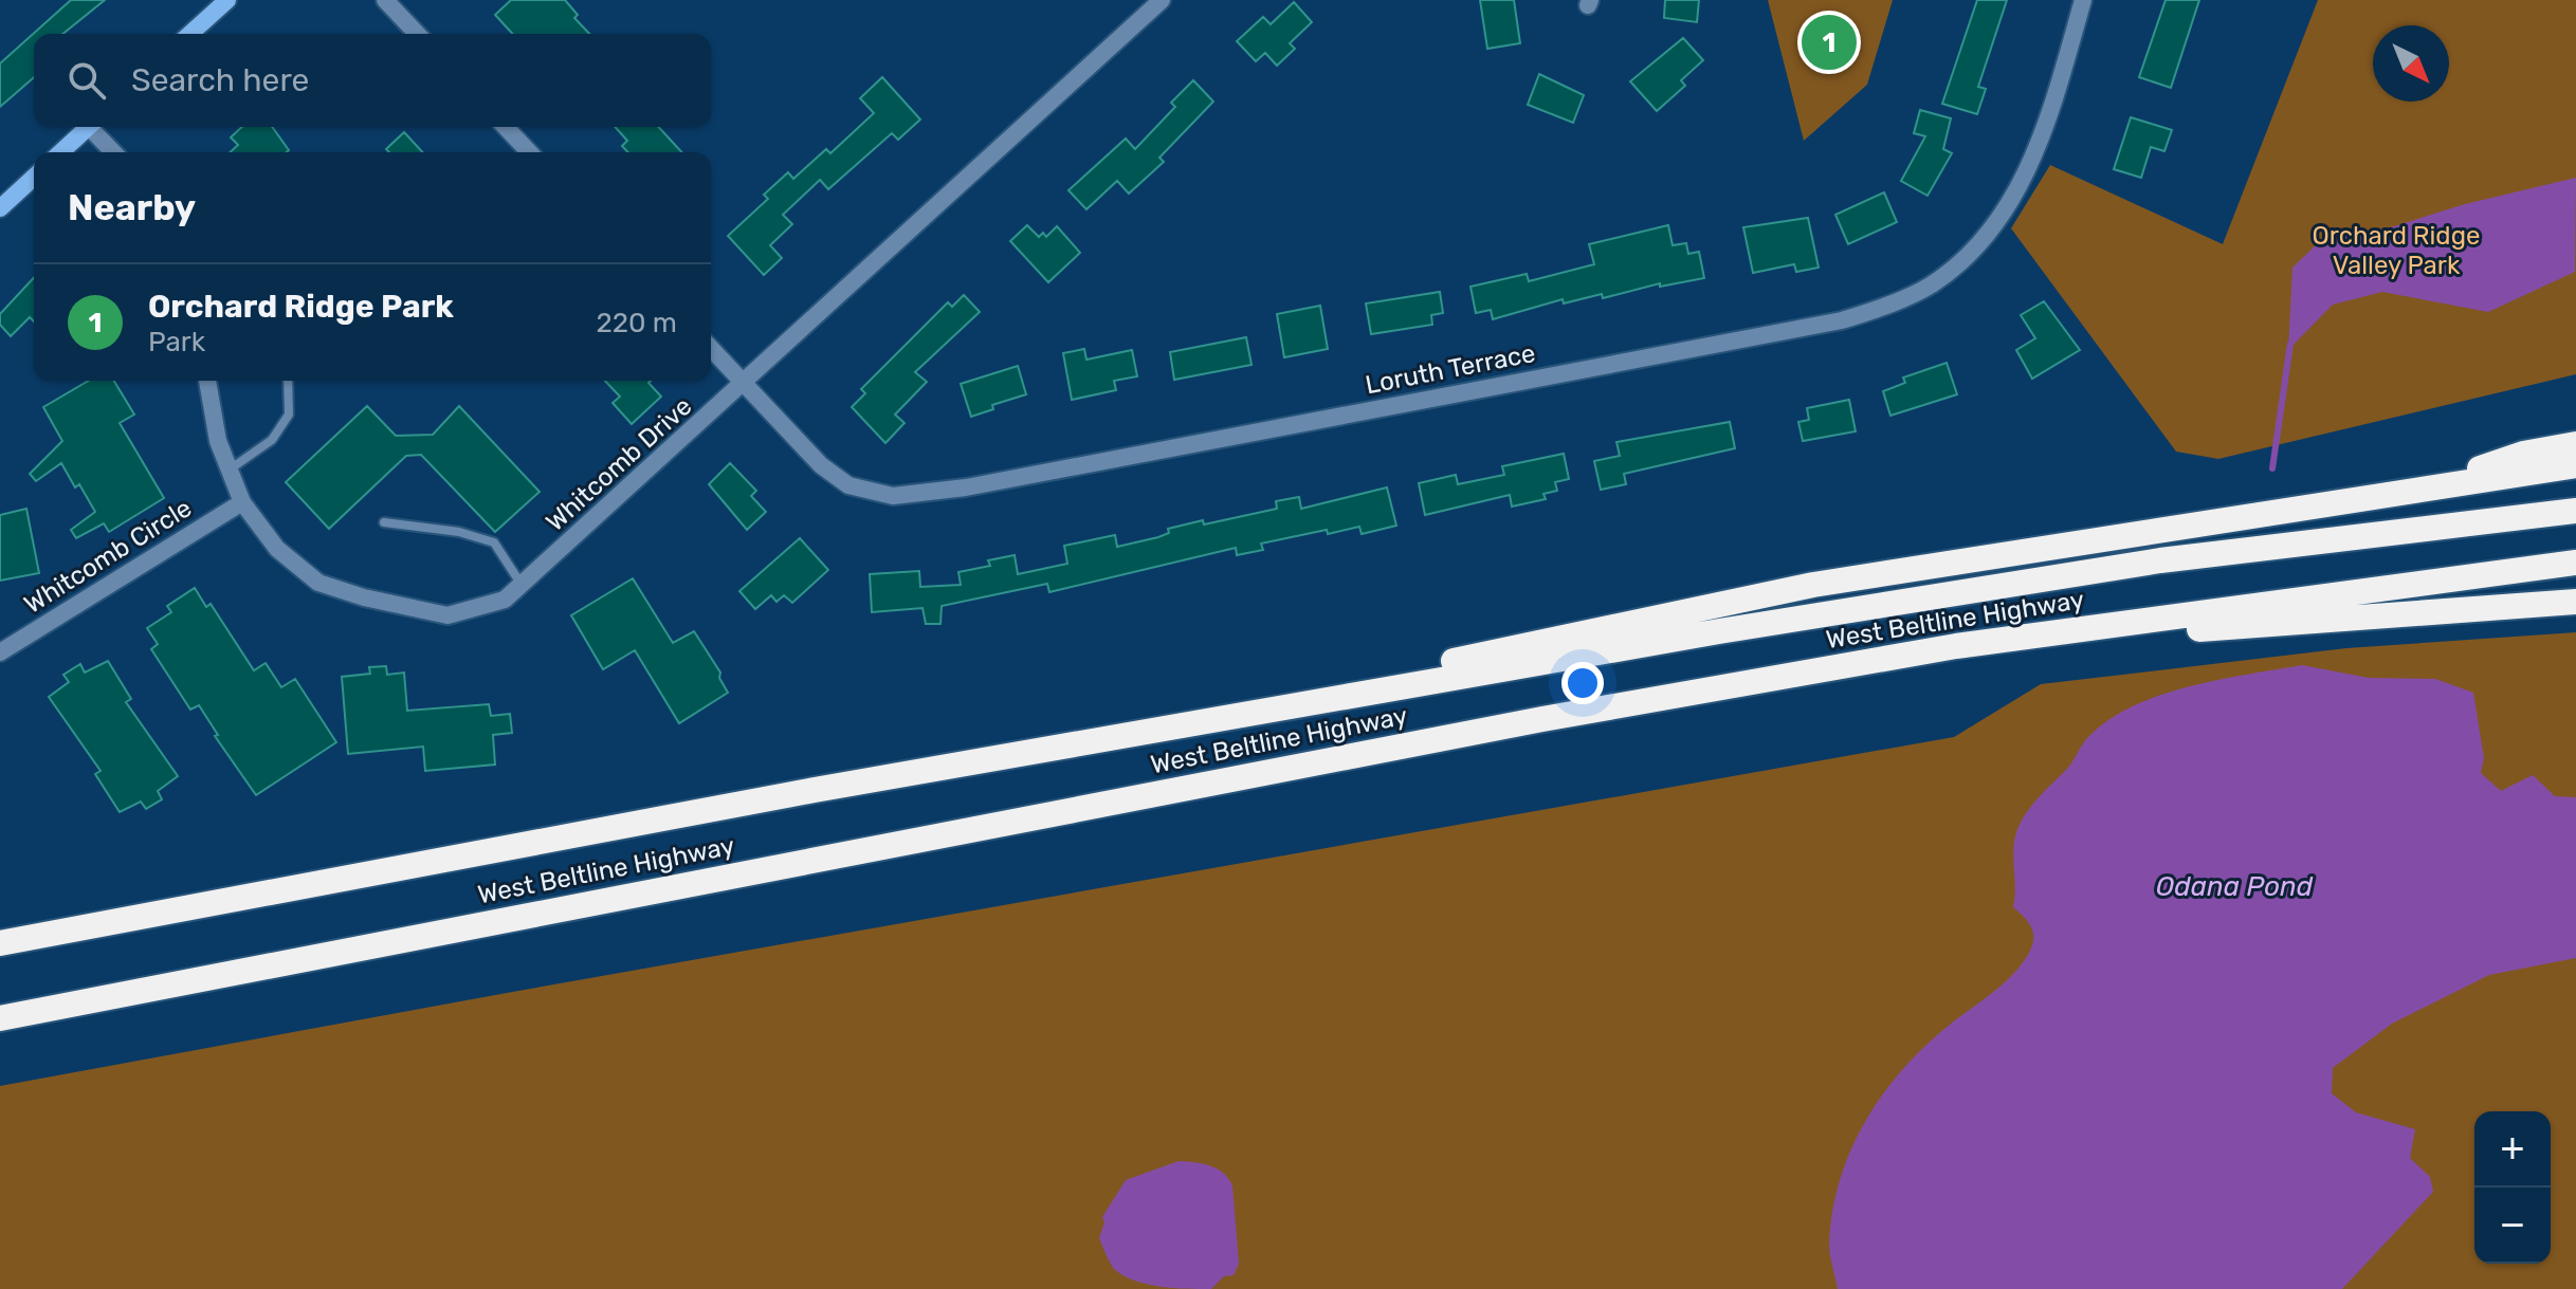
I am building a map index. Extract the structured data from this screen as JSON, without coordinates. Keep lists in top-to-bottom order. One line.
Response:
{"streets":{"highway":["West Beltline Highway"],"street":["Loruth Terrace","Whitcomb Drive","Whitcomb Circle"]},"crossings":[["Loruth Terrace","Whitcomb Drive"],["Whitcomb Drive","Whitcomb Circle"]],"water":["Odana Pond"],"parks":["Orchard Ridge Valley Park"],"north":"bottom right","page":{"pins":"1","search":"Search here","heading":"Nearby","list":[{"mark":"1","name":"Orchard Ridge Park","note":"Park","value":"220 m"}],"map_buttons":["+","−"]}}
